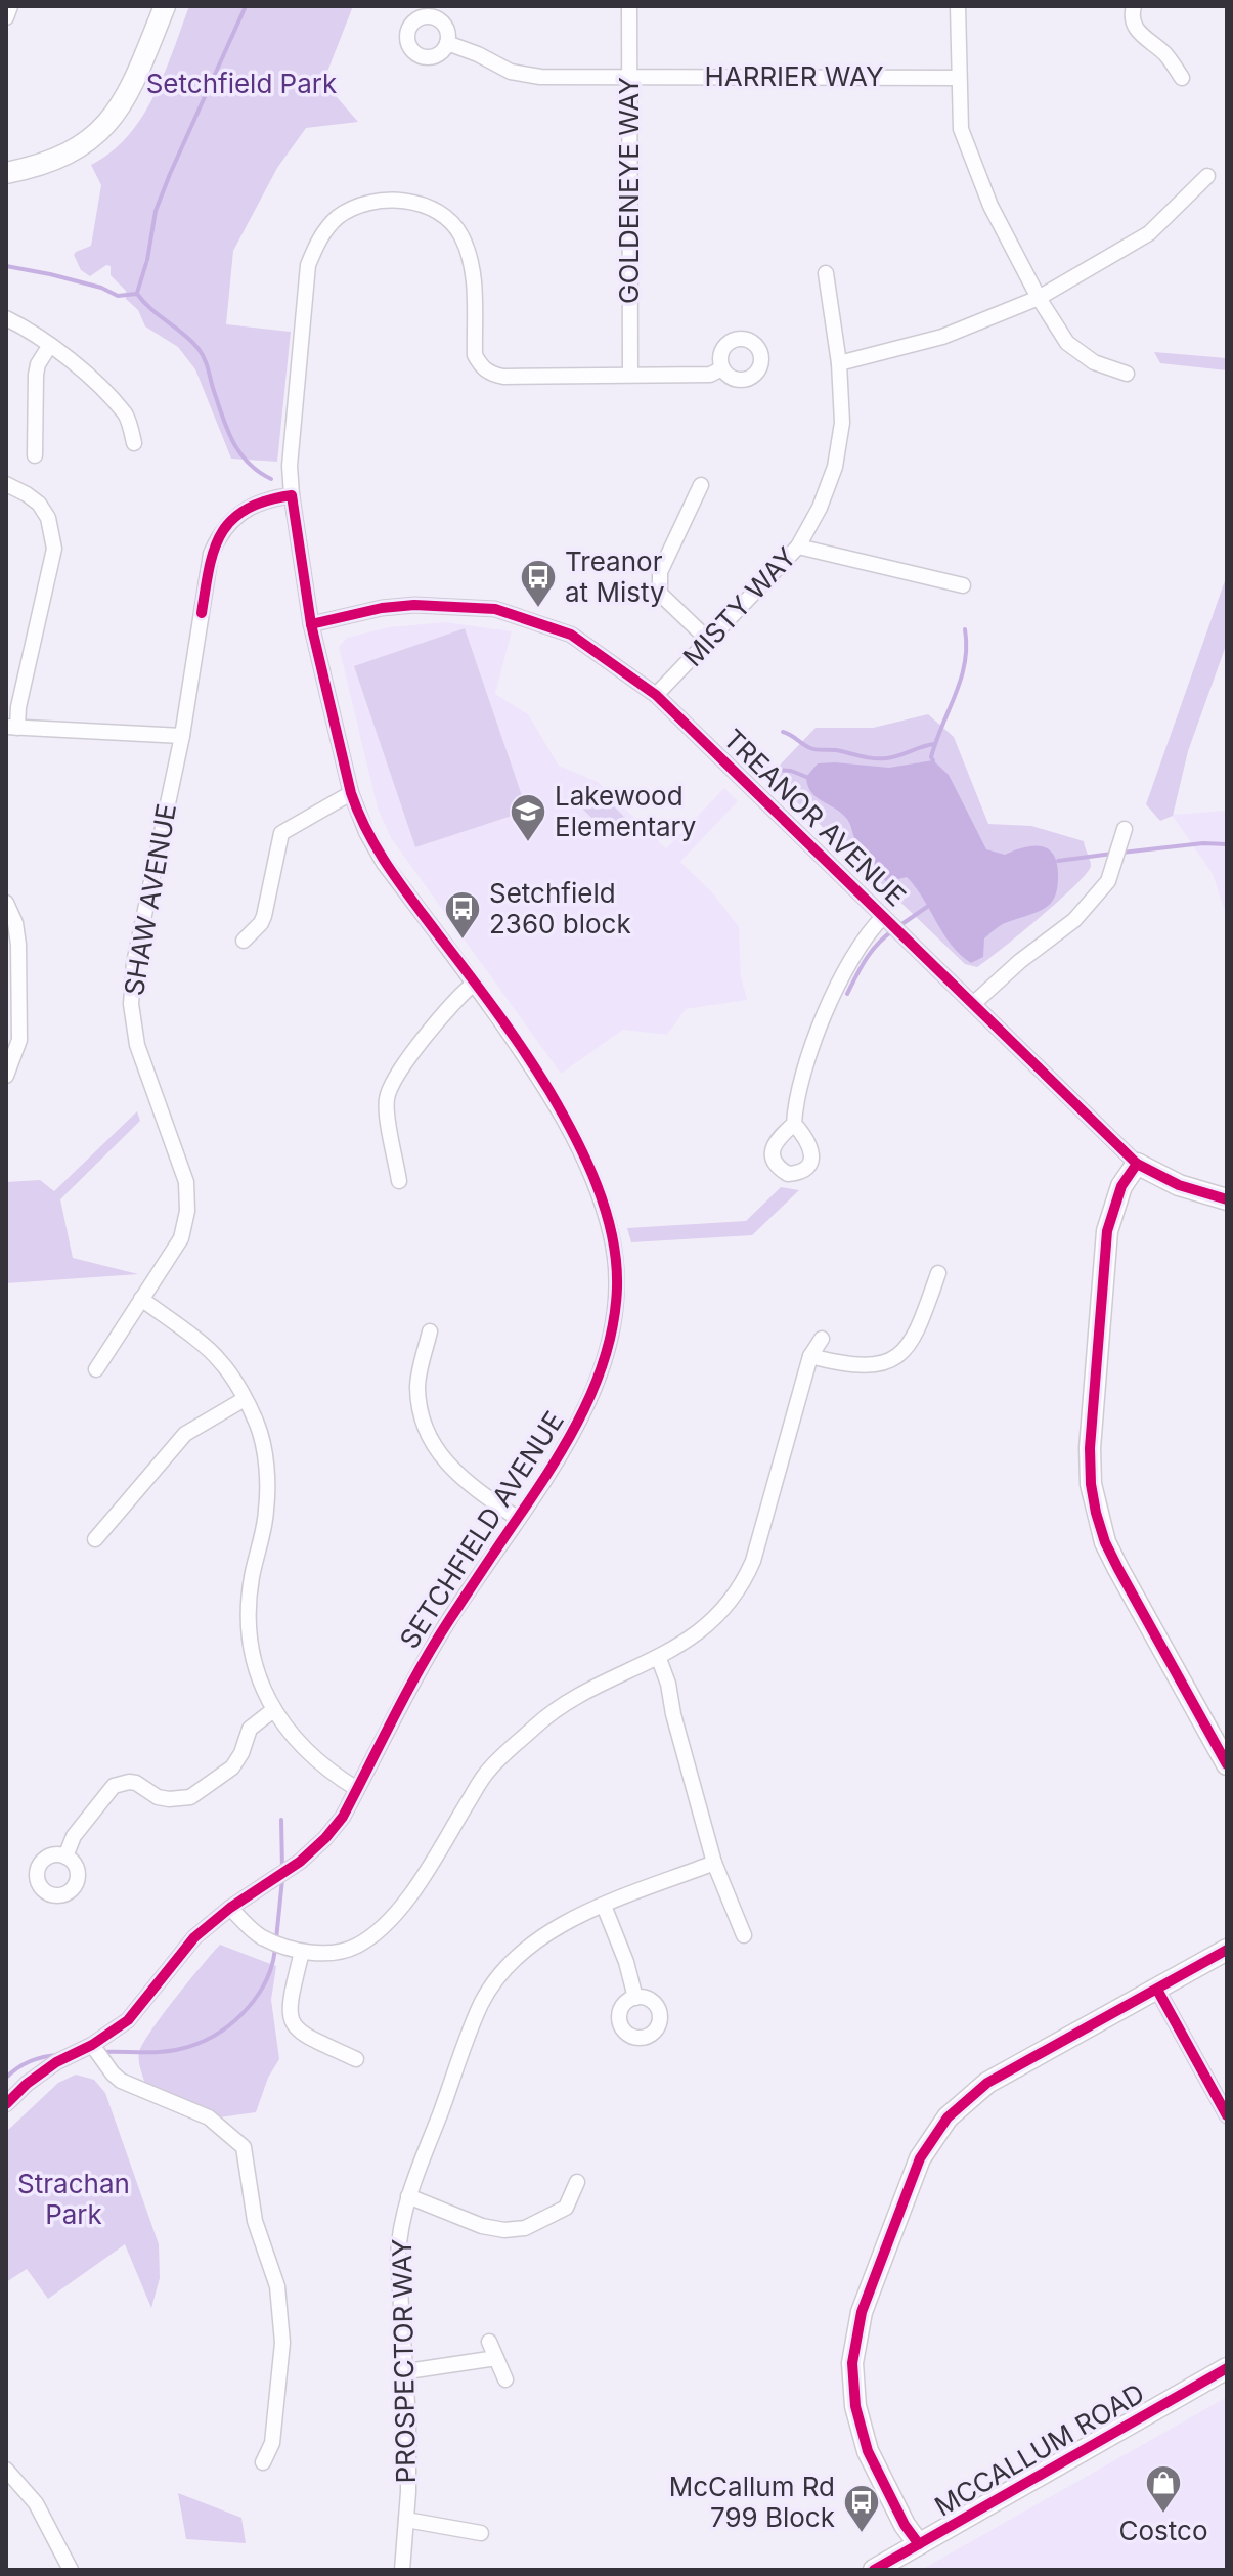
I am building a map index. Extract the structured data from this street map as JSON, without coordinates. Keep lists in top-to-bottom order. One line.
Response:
{"streets":{"street":["HARRIER WAY","GOLDENEYE WAY","MISTY WAY","TREANOR AVENUE","SHAW AVENUE","SETCHFIELD AVENUE","PROSPECTOR WAY","MCCALLUM ROAD"]},"crossings":[["HARRIER WAY","GOLDENEYE WAY"],["GOLDENEYE WAY","SETCHFIELD AVENUE"],["MISTY WAY","TREANOR AVENUE"],["TREANOR AVENUE","SETCHFIELD AVENUE"],["SHAW AVENUE","SETCHFIELD AVENUE"]],"parks":["Setchfield Park","Strachan Park"],"places":{"bus stop":["Treanor at Misty","Setchfield 2360 block","McCallum Rd 799 Block"],"school or university":["Lakewood Elementary"],"shop":["Costco"]}}
